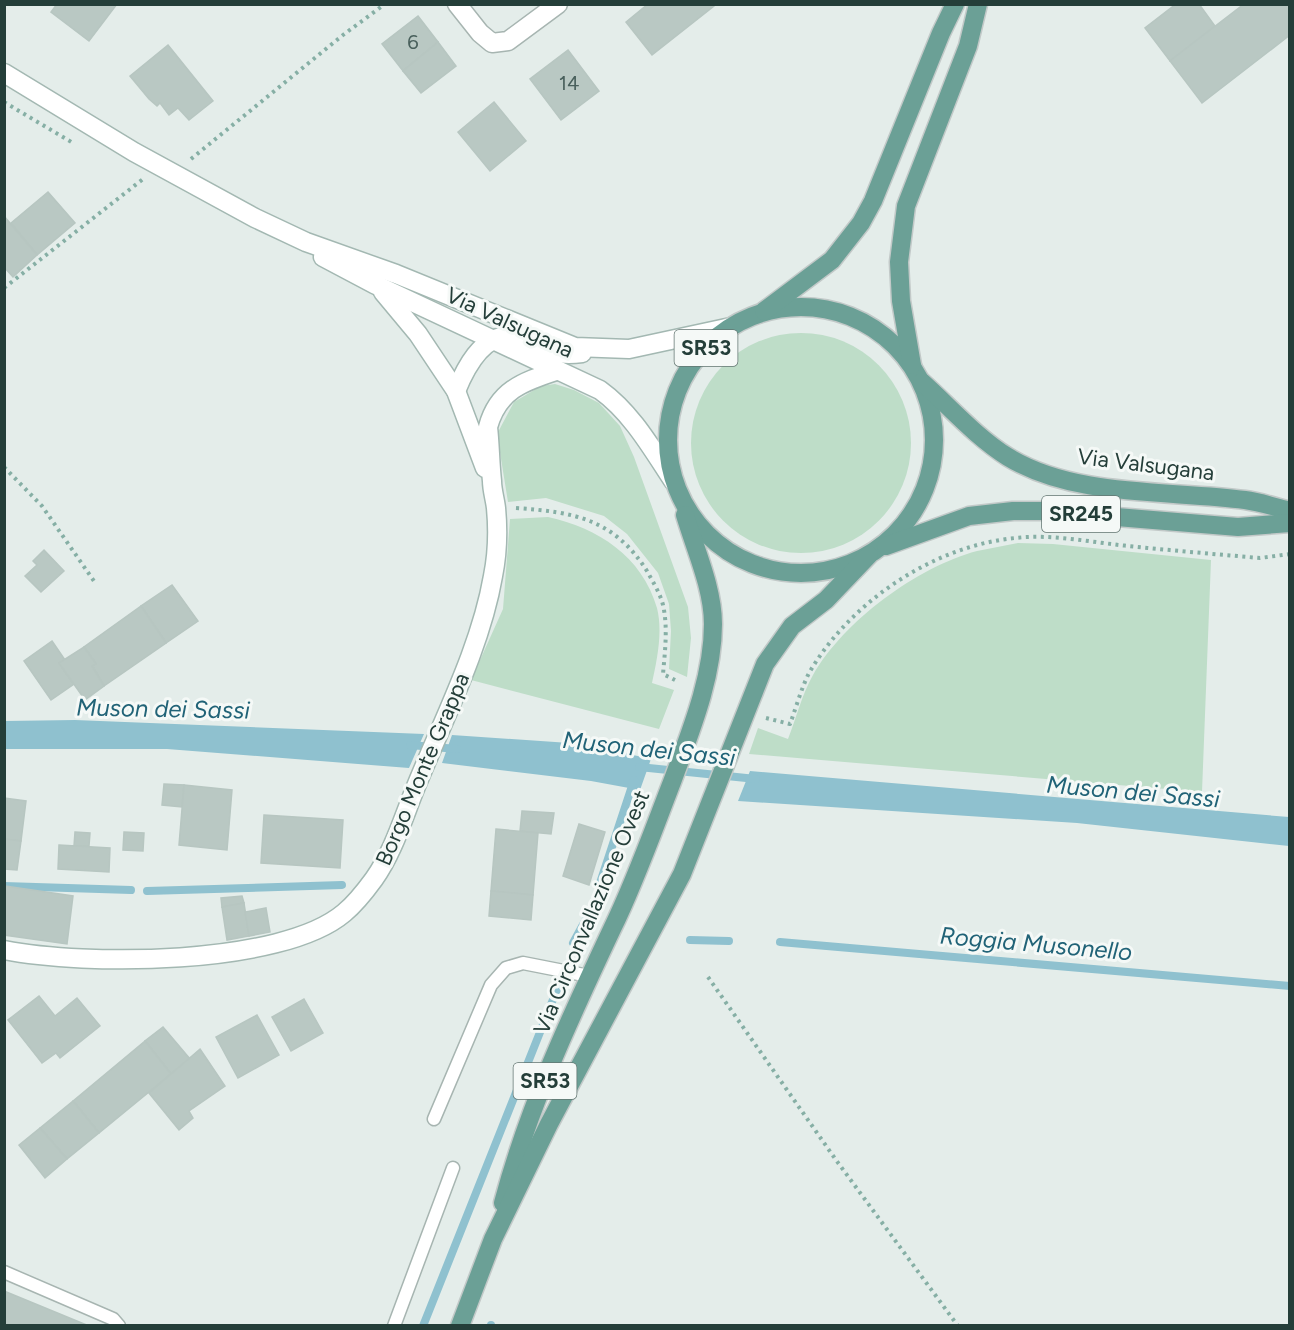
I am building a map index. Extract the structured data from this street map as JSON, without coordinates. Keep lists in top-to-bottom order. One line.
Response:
{"streets":{"main road":["Via Valsugana","SR53","SR245","Via Circonvallazione Ovest"],"street":["Borgo Monte Grappa"]},"crossings":[["Via Valsugana","Via Circonvallazione Ovest"],["SR245","Via Circonvallazione Ovest"]],"water":["Muson dei Sassi","Roggia Musonello"],"house_numbers":["6","14"]}
